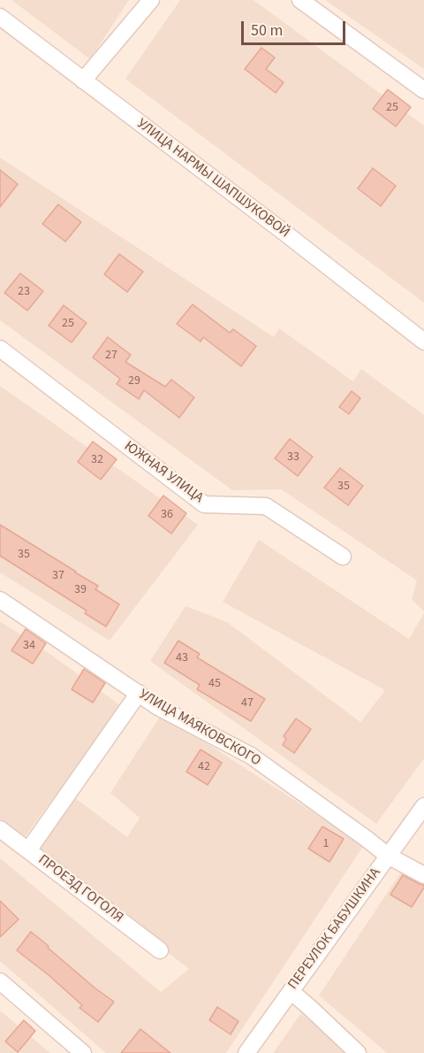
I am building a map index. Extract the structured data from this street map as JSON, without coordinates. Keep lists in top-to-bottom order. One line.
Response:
{"streets":{"street":["УЛИЦА НАРМЫ ШАПШУКОВОЙ","ЮЖНАЯ УЛИЦА","УЛИЦА МАЯКОВСКОГО","ПРОЕЗД ГОГОЛЯ","ПЕРЕУЛОК БАБУШКИНА"]},"crossings":[["УЛИЦА МАЯКОВСКОГО","ПЕРЕУЛОК БАБУШКИНА"]],"house_numbers":["25","23","25","27","29","33","32","35","36","35","37","39","34","43","45","47","42","1"],"scale_bar":"50 m"}
